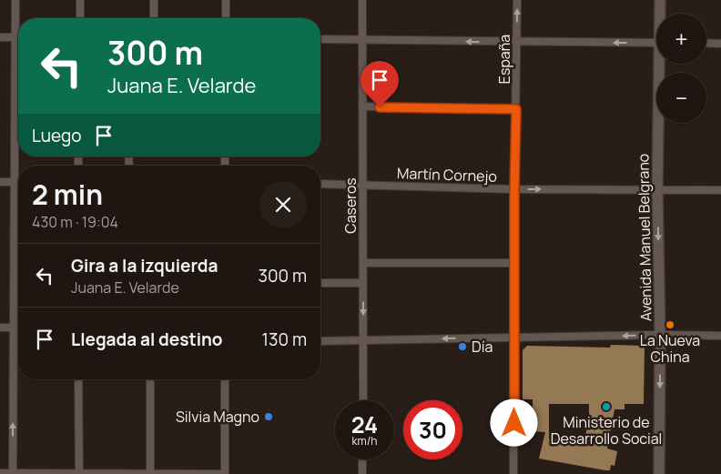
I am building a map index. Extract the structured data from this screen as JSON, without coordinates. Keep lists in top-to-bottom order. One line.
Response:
{"streets":{"main road":["Avenida Manuel Belgrano"],"street":["España","Martín Cornejo","Caseros"]},"crossings":[["España","Martín Cornejo"],["Martín Cornejo","Caseros"],["Martín Cornejo","Avenida Manuel Belgrano"]],"one_way":["Martín Cornejo","Avenida Manuel Belgrano"],"places":["La Nueva China","Día","Ministerio de Desarrollo Social","Silvia Magno"],"page":{"map_buttons":["+","−"],"turn":["300 m","Juana E. Velarde"],"then":"Luego","heading":["2 min","430 m · 19:04"],"list":[{"name":"Gira a la izquierda","note":"Juana E. Velarde","value":"300 m"},{"name":"Llegada al destino","value":"130 m"}],"speed":"24 km/h","limit":"30"}}
